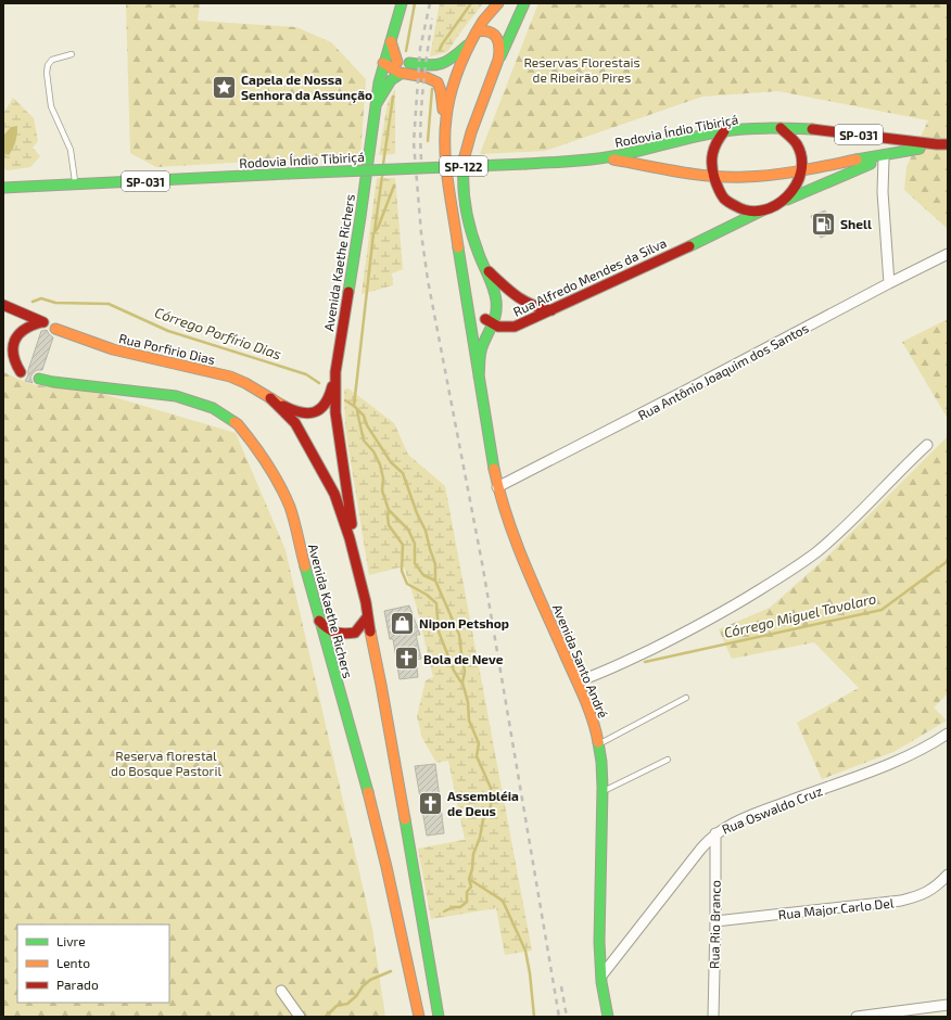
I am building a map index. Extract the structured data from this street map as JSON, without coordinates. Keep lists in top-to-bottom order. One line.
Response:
{"streets":{"main road":["Rodovia Índio Tibiriçá","SP-031","SP-122","Avenida Kaethe Richers","Rua Alfredo Mendes da Silva","Rua Porfirio Dias","Avenida Santo André"],"street":["Rua Antônio Joaquim dos Santos","Rua Oswaldo Cruz","Rua Major Carlo Del","Rua Rio Branco"]},"crossings":[["Rodovia Índio Tibiriçá","Rua Alfredo Mendes da Silva"],["SP-122","Rua Alfredo Mendes da Silva"],["SP-122","Avenida Santo André"],["Avenida Kaethe Richers","Rua Porfirio Dias"],["Rua Alfredo Mendes da Silva","Avenida Santo André"],["Rua Antônio Joaquim dos Santos","Avenida Santo André"],["Avenida Santo André","Rua Oswaldo Cruz"],["Rua Oswaldo Cruz","Rua Rio Branco"],["Rua Major Carlo Del","Rua Rio Branco"]],"water":["Córrego Porfírio Dias","Córrego Miguel Tavolaro"],"parks":["Reservas Florestais de Ribeirão Pires","Reserva florestal do Bosque Pastoril"],"places":{"place":["Capela de Nossa Senhora da Assunção"],"fuel station":["Shell"],"shop":["Nipon Petshop"],"church":["Bola de Neve","Assembléia de Deus"]},"legend":["Livre","Lento","Parado"]}
